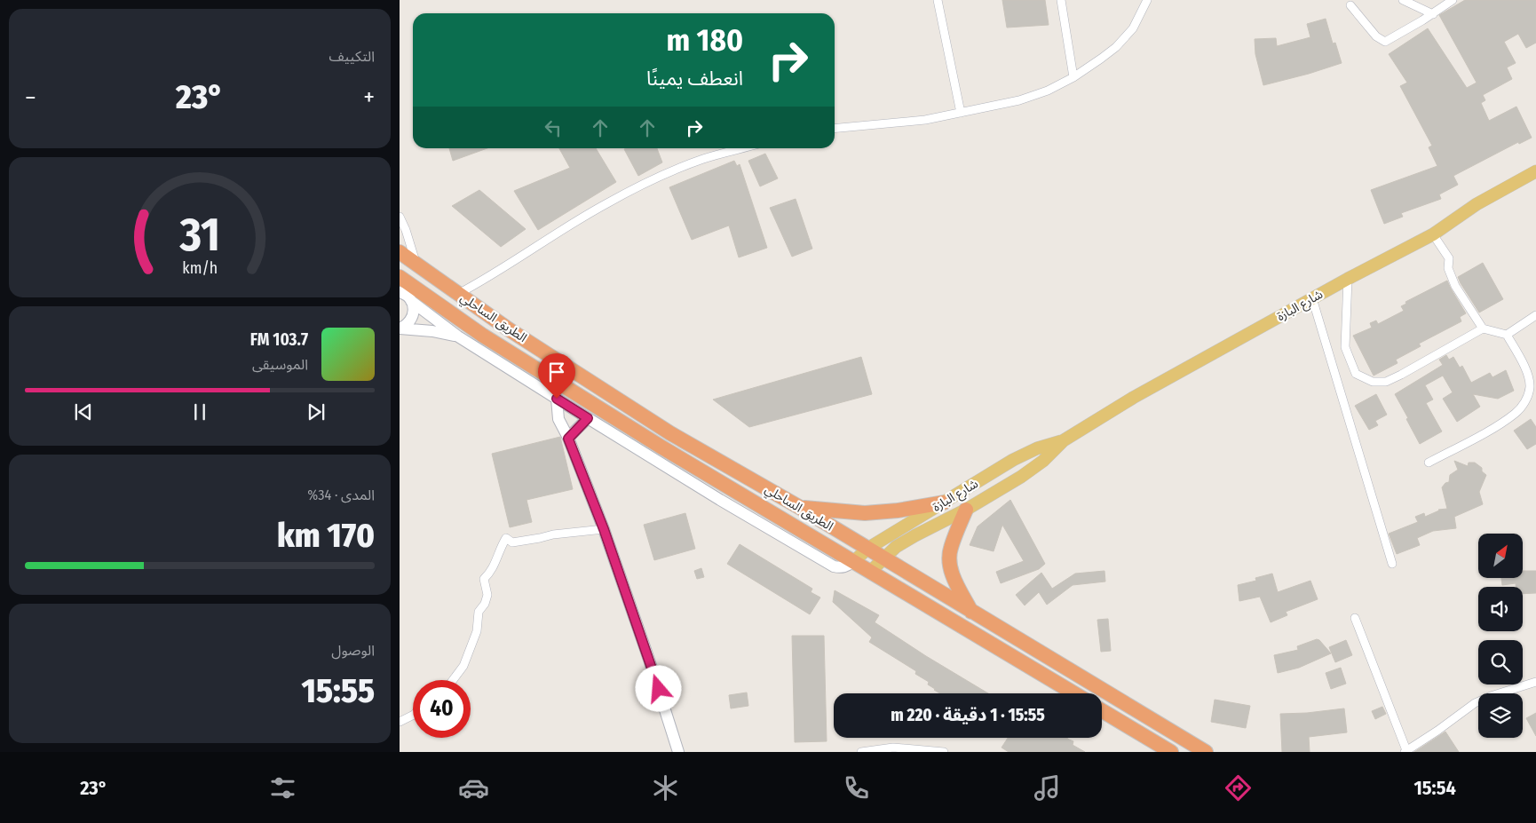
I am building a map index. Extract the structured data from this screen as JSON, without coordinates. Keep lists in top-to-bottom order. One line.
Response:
{"streets":{"highway":["الطريق الساحلي"],"main road":["شارع البازة"]},"crossings":[["شارع البازة","الطريق الساحلي"]],"north":"top right","page":{"tile":["التكييف",["المدى · 34%","170 km"],["الوصول","15:55"]],"turn":["180 m","انعطف يمينًا"],"heat":["−","23°","+"],"song":["103.7 FM","الموسيقى"],"limit":"40","trip":"15:55 · 1 دقيقة · 220 m","tabs":["15:54","23°"],"gauge":["31","km/h"]}}
